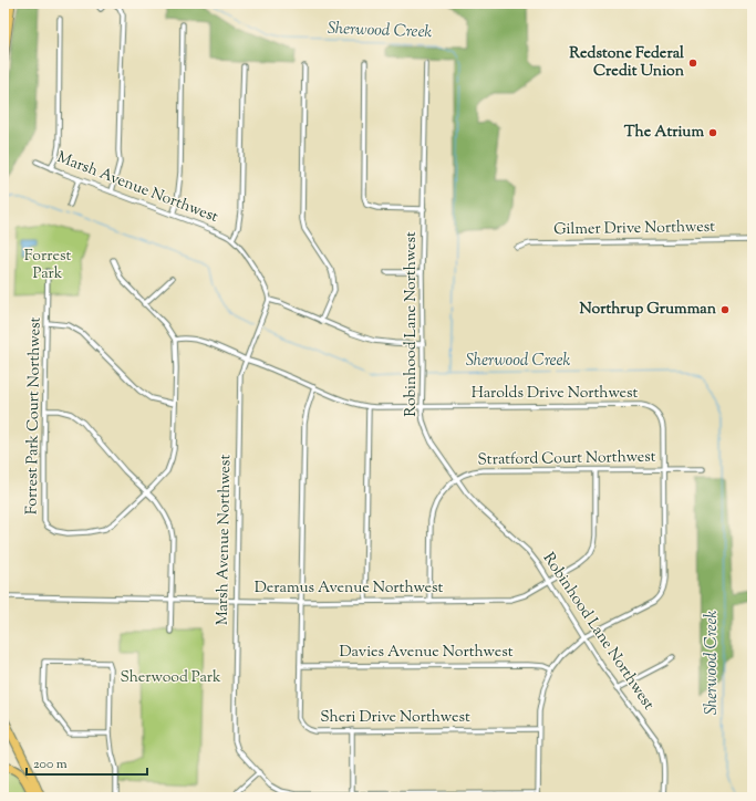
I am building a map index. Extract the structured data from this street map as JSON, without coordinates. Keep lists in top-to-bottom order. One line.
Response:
{"streets":{"street":["Marsh Avenue Northwest","Gilmer Drive Northwest","Robinhood Lane Northwest","Harolds Drive Northwest","Forrest Park Court Northwest","Stratford Court Northwest","Deramus Avenue Northwest","Davies Avenue Northwest","Sheri Drive Northwest"]},"crossings":[["Marsh Avenue Northwest","Harolds Drive Northwest"],["Marsh Avenue Northwest","Deramus Avenue Northwest"],["Robinhood Lane Northwest","Harolds Drive Northwest"],["Robinhood Lane Northwest","Stratford Court Northwest"],["Robinhood Lane Northwest","Deramus Avenue Northwest"],["Harolds Drive Northwest","Forrest Park Court Northwest"],["Harolds Drive Northwest","Stratford Court Northwest"],["Harolds Drive Northwest","Davies Avenue Northwest"],["Harolds Drive Northwest","Sheri Drive Northwest"],["Stratford Court Northwest","Deramus Avenue Northwest"],["Deramus Avenue Northwest","Sheri Drive Northwest"],["Davies Avenue Northwest","Sheri Drive Northwest"]],"water":["Sherwood Creek"],"parks":["Forrest Park","Sherwood Park"],"places":["Redstone Federal Credit Union","The Atrium","Northrup Grumman"],"scale_bar":"200 m"}
